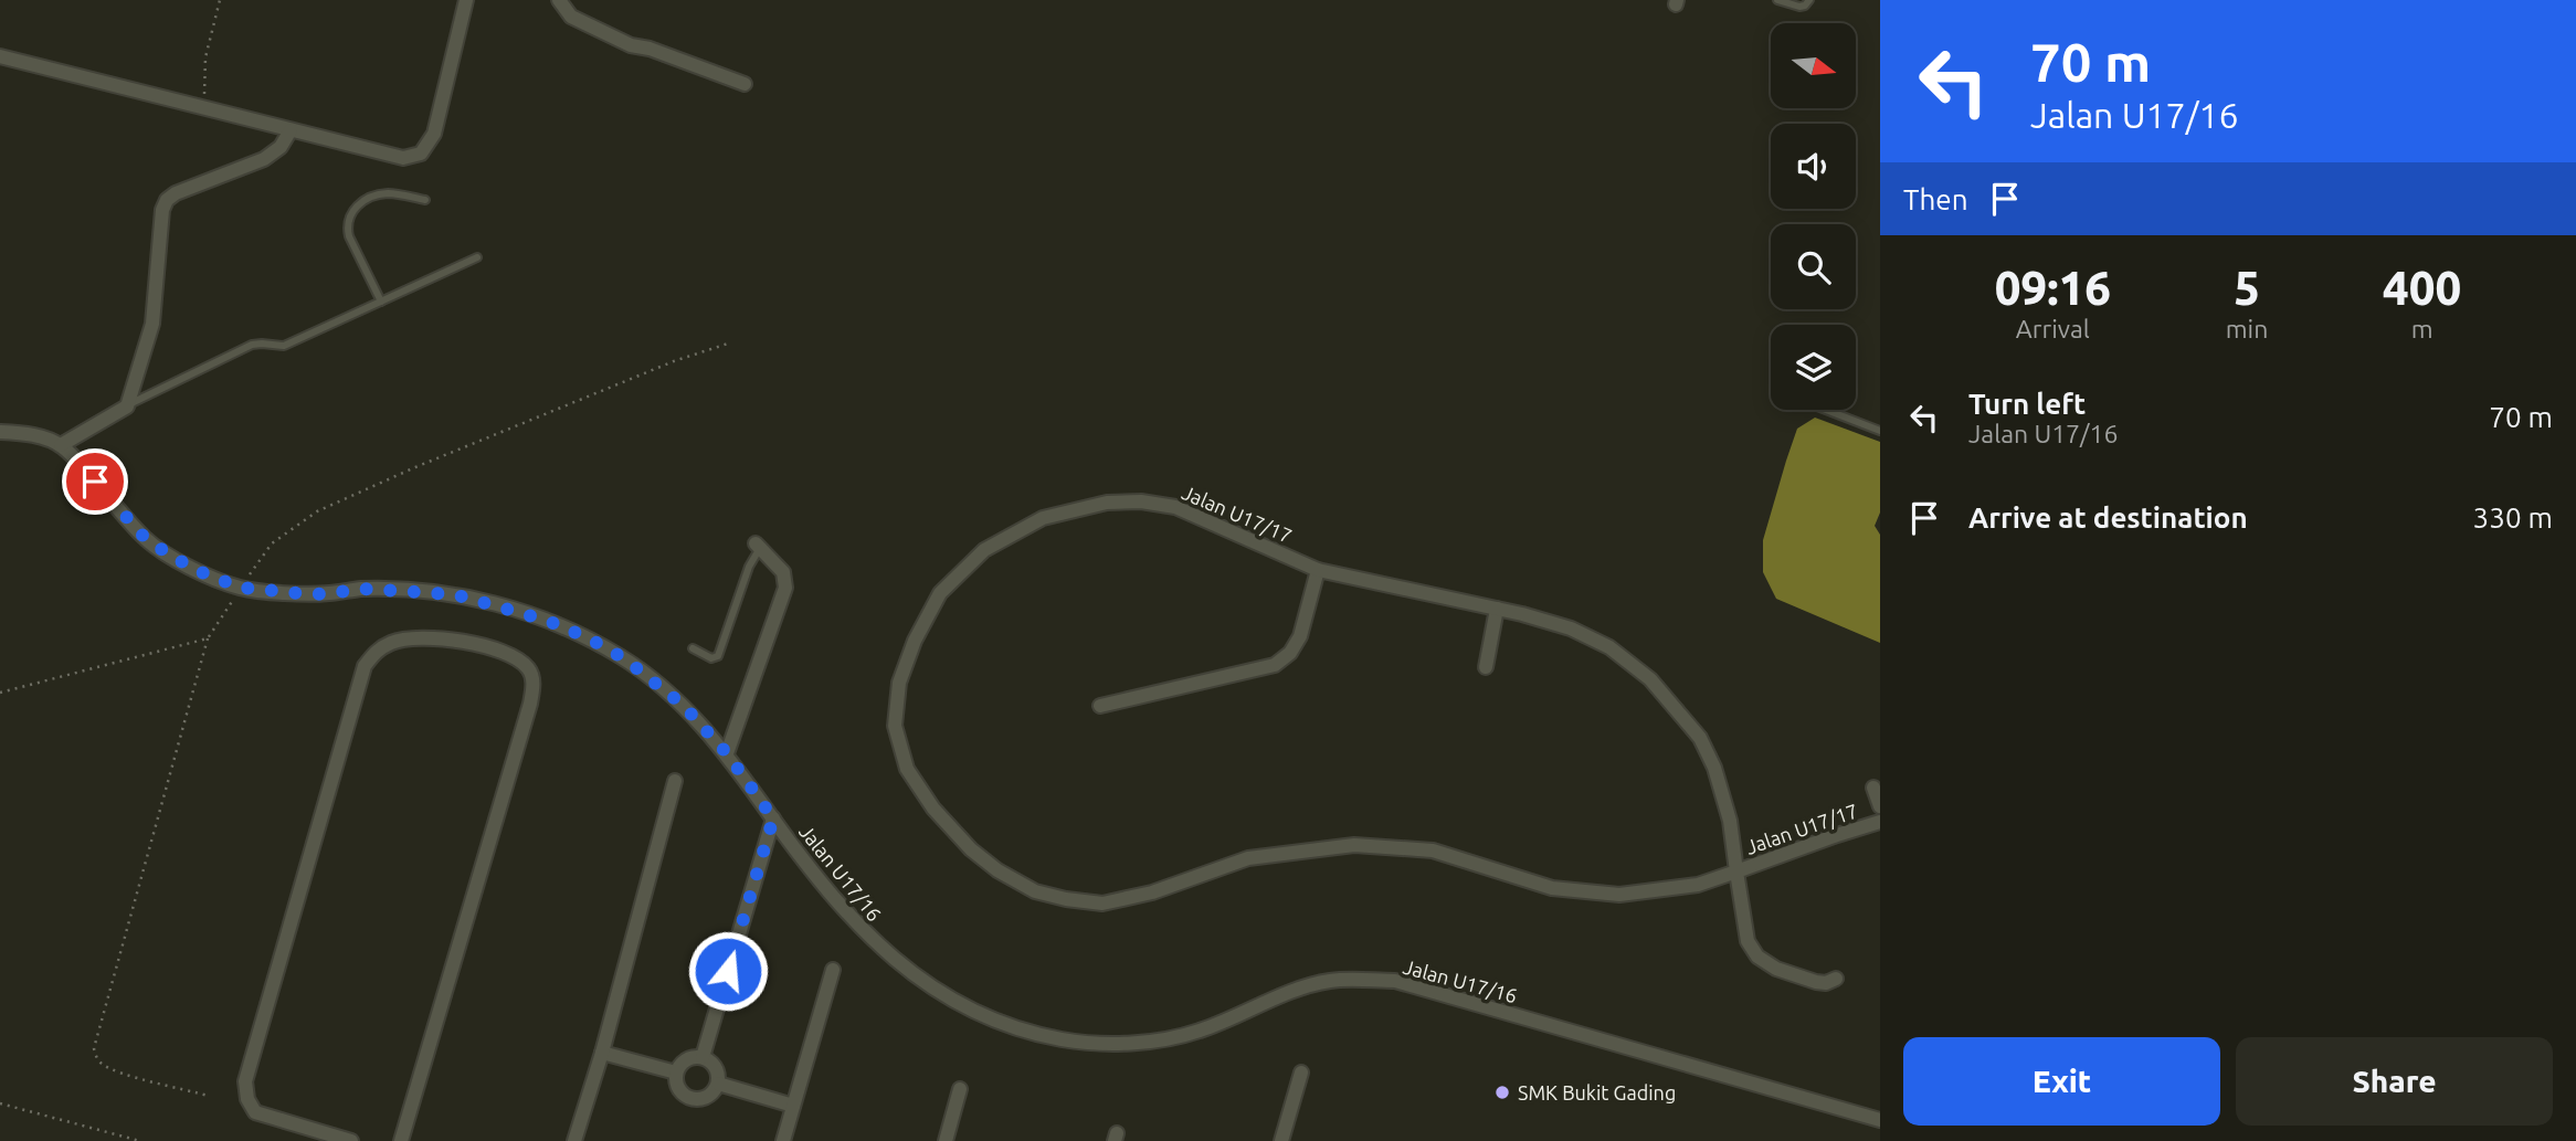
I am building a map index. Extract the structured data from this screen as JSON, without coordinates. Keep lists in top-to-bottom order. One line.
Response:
{"streets":{"street":["Jalan U17/17","Jalan U17/16"]},"places":["SMK Bukit Gading"],"north":"right","page":{"turn":["70 m","Jalan U17/16"],"then":"Then","eta":["09:16","Arrival","5","min","400","m"],"list":[{"name":"Turn left","note":"Jalan U17/16","value":"70 m"},{"name":"Arrive at destination","value":"330 m"}],"buttons":["Exit","Share"]}}
